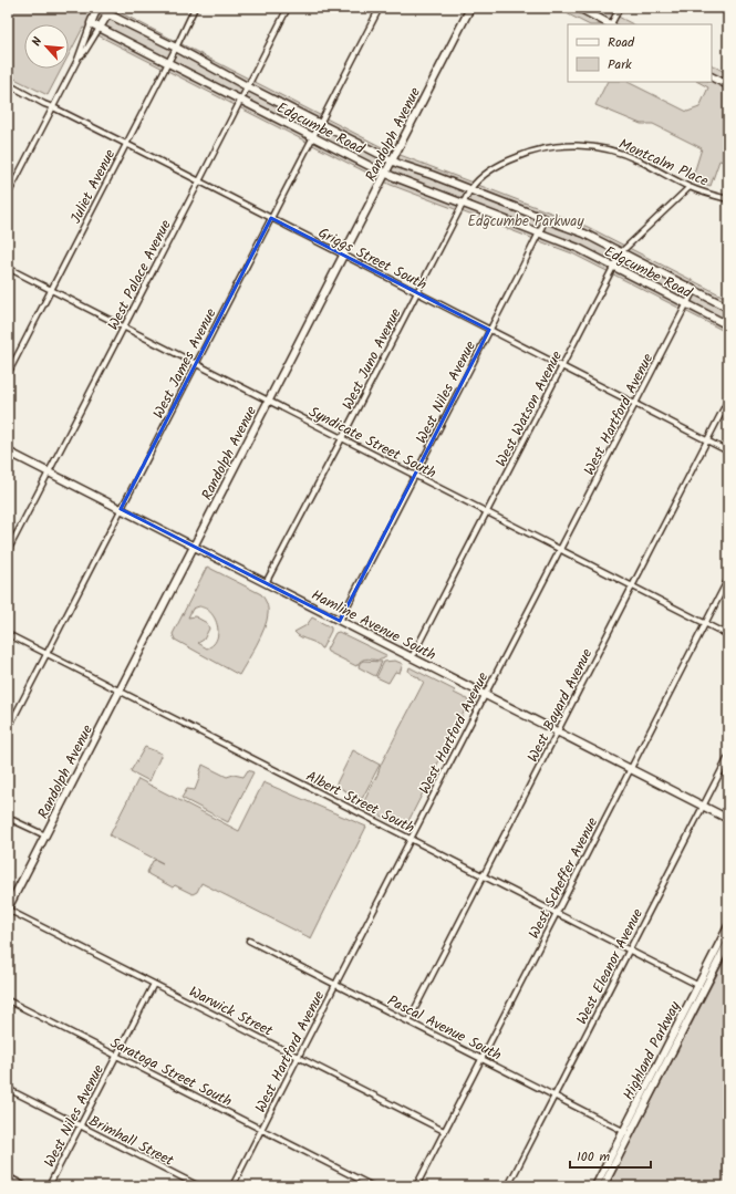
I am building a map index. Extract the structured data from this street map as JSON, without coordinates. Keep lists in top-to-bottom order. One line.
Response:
{"streets":{"street":["Edgcumbe Road","Randolph Avenue","Montcalm Place","Juliet Avenue","Griggs Street South","West Palace Avenue","West Juno Avenue","West James Avenue","West Niles Avenue","West Watson Avenue","West Hartford Avenue","Syndicate Street South","Hamline Avenue South","West Bayard Avenue","Albert Street South","West Scheffer Avenue","West Eleanor Avenue","Warwick Street","Pascal Avenue South","Highland Parkway","Saratoga Street South","Brimhall Street"]},"crossings":[["Edgcumbe Road","Randolph Avenue"],["Edgcumbe Road","Montcalm Place"],["Edgcumbe Road","Juliet Avenue"],["Edgcumbe Road","West Palace Avenue"],["Edgcumbe Road","West Juno Avenue"],["Edgcumbe Road","West James Avenue"],["Edgcumbe Road","West Niles Avenue"],["Edgcumbe Road","West Watson Avenue"],["Edgcumbe Road","West Hartford Avenue"],["Randolph Avenue","Griggs Street South"],["Randolph Avenue","Syndicate Street South"],["Randolph Avenue","Hamline Avenue South"],["Randolph Avenue","Albert Street South"],["Randolph Avenue","Warwick Street"],["Montcalm Place","West Juno Avenue"],["Montcalm Place","West Watson Avenue"],["Juliet Avenue","Griggs Street South"],["Juliet Avenue","Syndicate Street South"],["Griggs Street South","West Palace Avenue"],["Griggs Street South","West Juno Avenue"],["Griggs Street South","West James Avenue"],["Griggs Street South","West Niles Avenue"],["Griggs Street South","West Watson Avenue"],["Griggs Street South","West Hartford Avenue"],["Griggs Street South","West Bayard Avenue"],["West Palace Avenue","Syndicate Street South"],["West Palace Avenue","Hamline Avenue South"],["West Juno Avenue","Syndicate Street South"],["West Juno Avenue","Hamline Avenue South"],["West James Avenue","Syndicate Street South"],["West James Avenue","Hamline Avenue South"],["West James Avenue","Albert Street South"],["West Niles Avenue","Syndicate Street South"],["West Niles Avenue","Hamline Avenue South"],["West Niles Avenue","Warwick Street"],["West Niles Avenue","Saratoga Street South"],["West Niles Avenue","Brimhall Street"],["West Watson Avenue","Syndicate Street South"],["West Watson Avenue","Hamline Avenue South"],["West Hartford Avenue","Syndicate Street South"],["West Hartford Avenue","Hamline Avenue South"],["West Hartford Avenue","Albert Street South"],["West Hartford Avenue","Warwick Street"],["West Hartford Avenue","Pascal Avenue South"],["West Hartford Avenue","Saratoga Street South"],["Syndicate Street South","West Bayard Avenue"],["Syndicate Street South","West Scheffer Avenue"],["Hamline Avenue South","West Bayard Avenue"],["Hamline Avenue South","West Scheffer Avenue"],["Hamline Avenue South","West Eleanor Avenue"],["West Bayard Avenue","Albert Street South"],["West Bayard Avenue","Pascal Avenue South"],["Albert Street South","West Scheffer Avenue"],["Albert Street South","West Eleanor Avenue"],["Albert Street South","Highland Parkway"],["West Scheffer Avenue","Warwick Street"],["West Scheffer Avenue","Pascal Avenue South"],["West Eleanor Avenue","Pascal Avenue South"],["Pascal Avenue South","Highland Parkway"]],"parks":["Edgcumbe Parkway"],"legend":["Road","Park"],"scale_bar":"100 m","north":"top left"}
